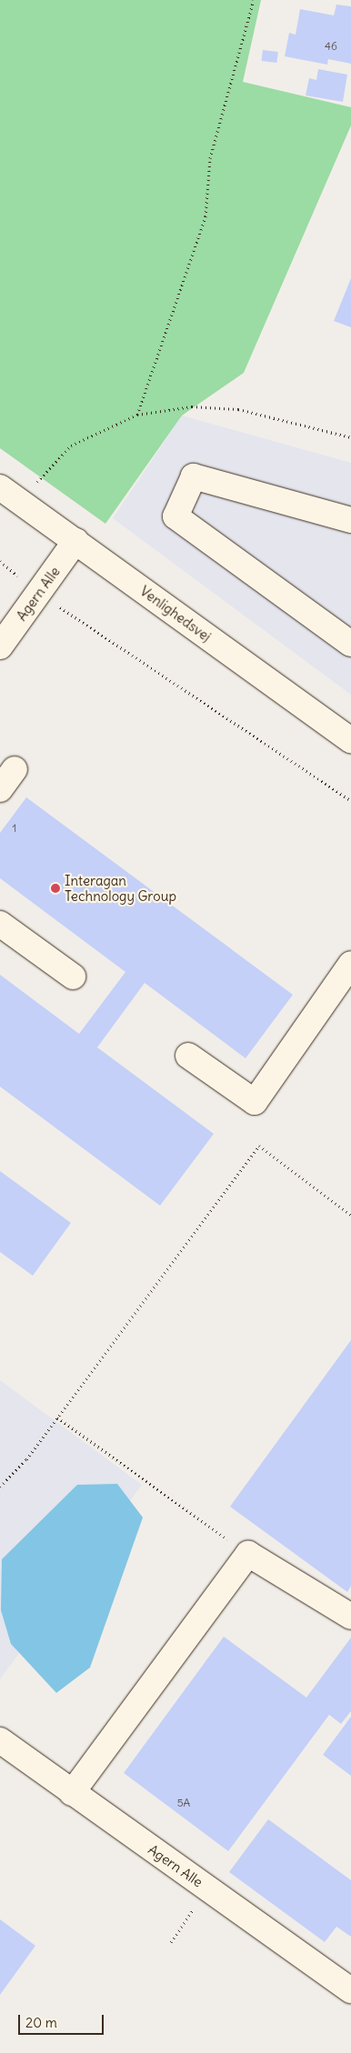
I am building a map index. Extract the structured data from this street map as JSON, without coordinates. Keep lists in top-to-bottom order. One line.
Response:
{"streets":{"street":["Agern Alle","Venlighedsvej"]},"crossings":[["Agern Alle","Venlighedsvej"]],"places":["Interagan Technology Group"],"house_numbers":["46","1","5A"],"scale_bar":"20 m"}
